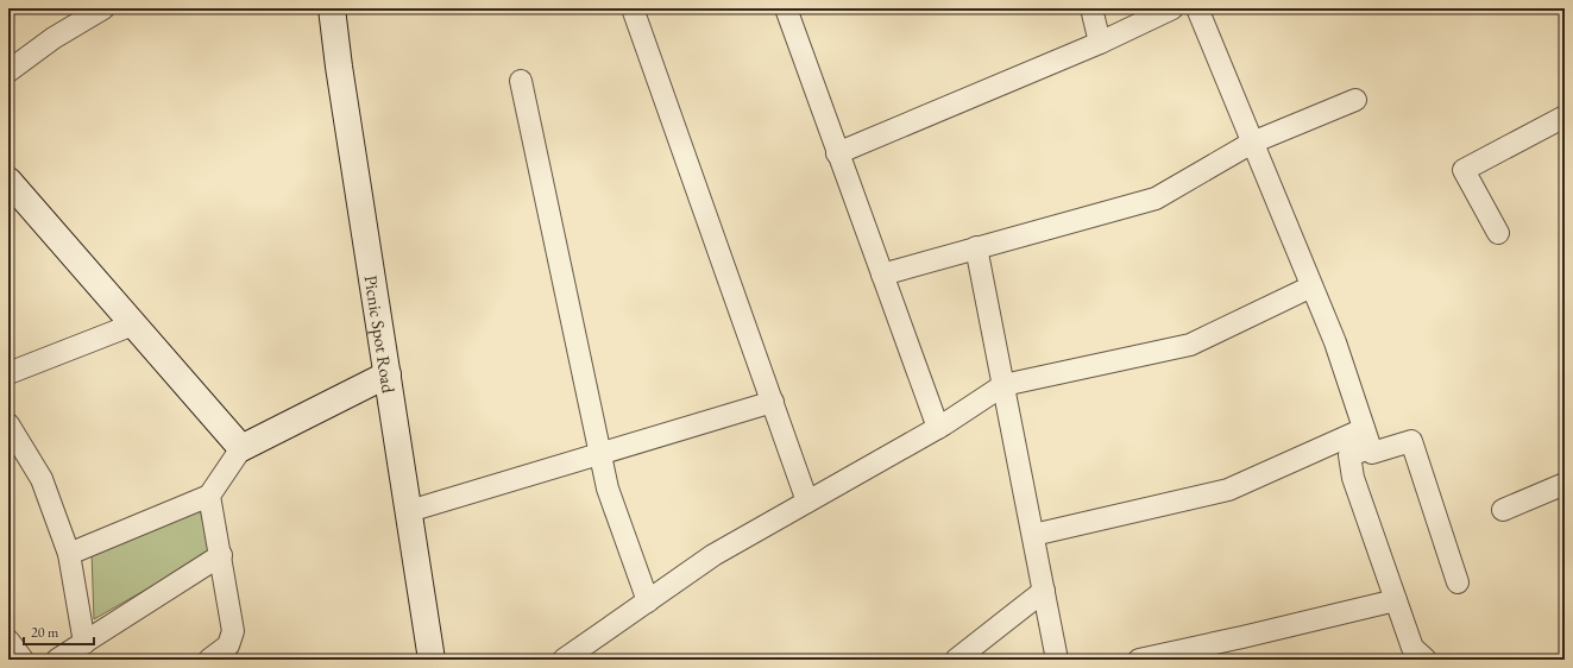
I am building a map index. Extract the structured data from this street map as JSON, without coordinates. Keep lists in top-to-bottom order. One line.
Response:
{"streets":{"street":["Picnic Spot Road"]},"scale_bar":"20 m"}
